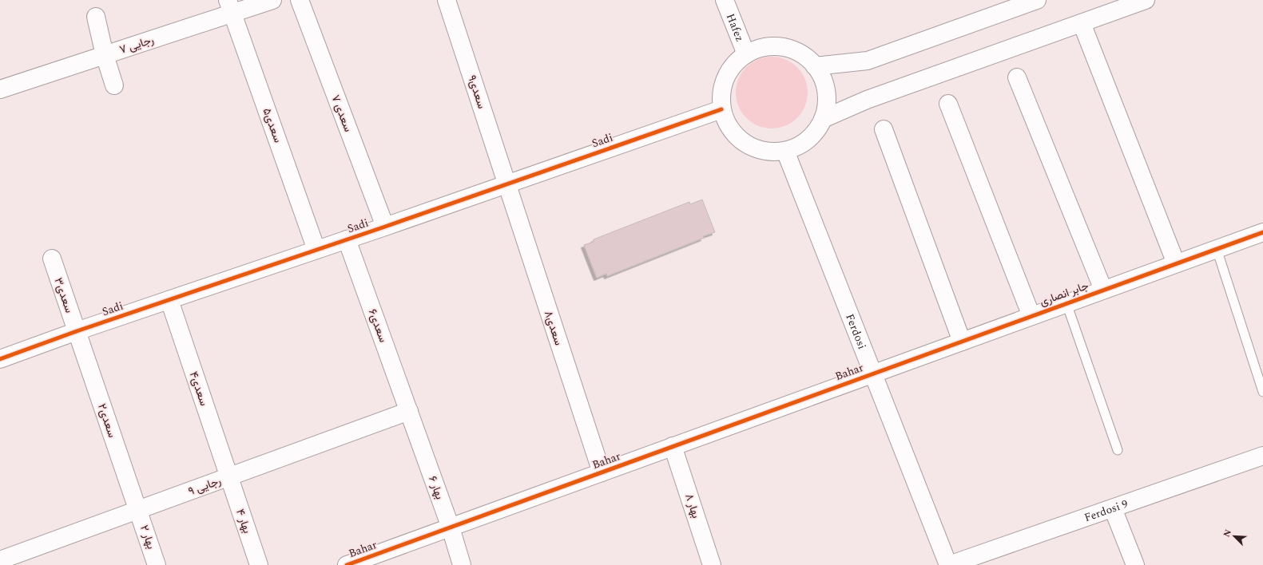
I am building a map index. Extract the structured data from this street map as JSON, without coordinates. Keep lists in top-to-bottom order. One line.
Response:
{"streets":{"street":["Hafez","رجایی ۷","سعدی۹","سعدی ۷","سعدی۵","Sadi","جابر انصاری","سعدی۳","سعدی۶","سعدی۸","Ferdosi","Bahar","سعدی۴","سعدی۲","رجایی ۹","بهار ۶","بهار ۸","Ferdosi 9","بهار ۴","بهار ۲"]},"crossings":[["Hafez","Sadi"],["Hafez","Ferdosi"],["رجایی ۷","سعدی۵"],["سعدی۹","Sadi"],["سعدی۹","سعدی۸"],["سعدی ۷","Sadi"],["سعدی۵","Sadi"],["Sadi","سعدی۳"],["Sadi","سعدی۶"],["Sadi","سعدی۸"],["Sadi","Ferdosi"],["Sadi","سعدی۴"],["Sadi","سعدی۲"],["جابر انصاری","Ferdosi"],["جابر انصاری","Bahar"],["سعدی۳","سعدی۲"],["سعدی۶","رجایی ۹"],["سعدی۶","بهار ۶"],["سعدی۸","Bahar"],["Ferdosi","Bahar"],["Ferdosi","Ferdosi 9"],["Bahar","بهار ۶"],["Bahar","بهار ۸"],["سعدی۴","رجایی ۹"],["سعدی۴","بهار ۴"],["سعدی۲","رجایی ۹"],["سعدی۲","بهار ۲"],["رجایی ۹","بهار ۶"],["رجایی ۹","بهار ۴"],["رجایی ۹","بهار ۲"]],"north":"top left"}
